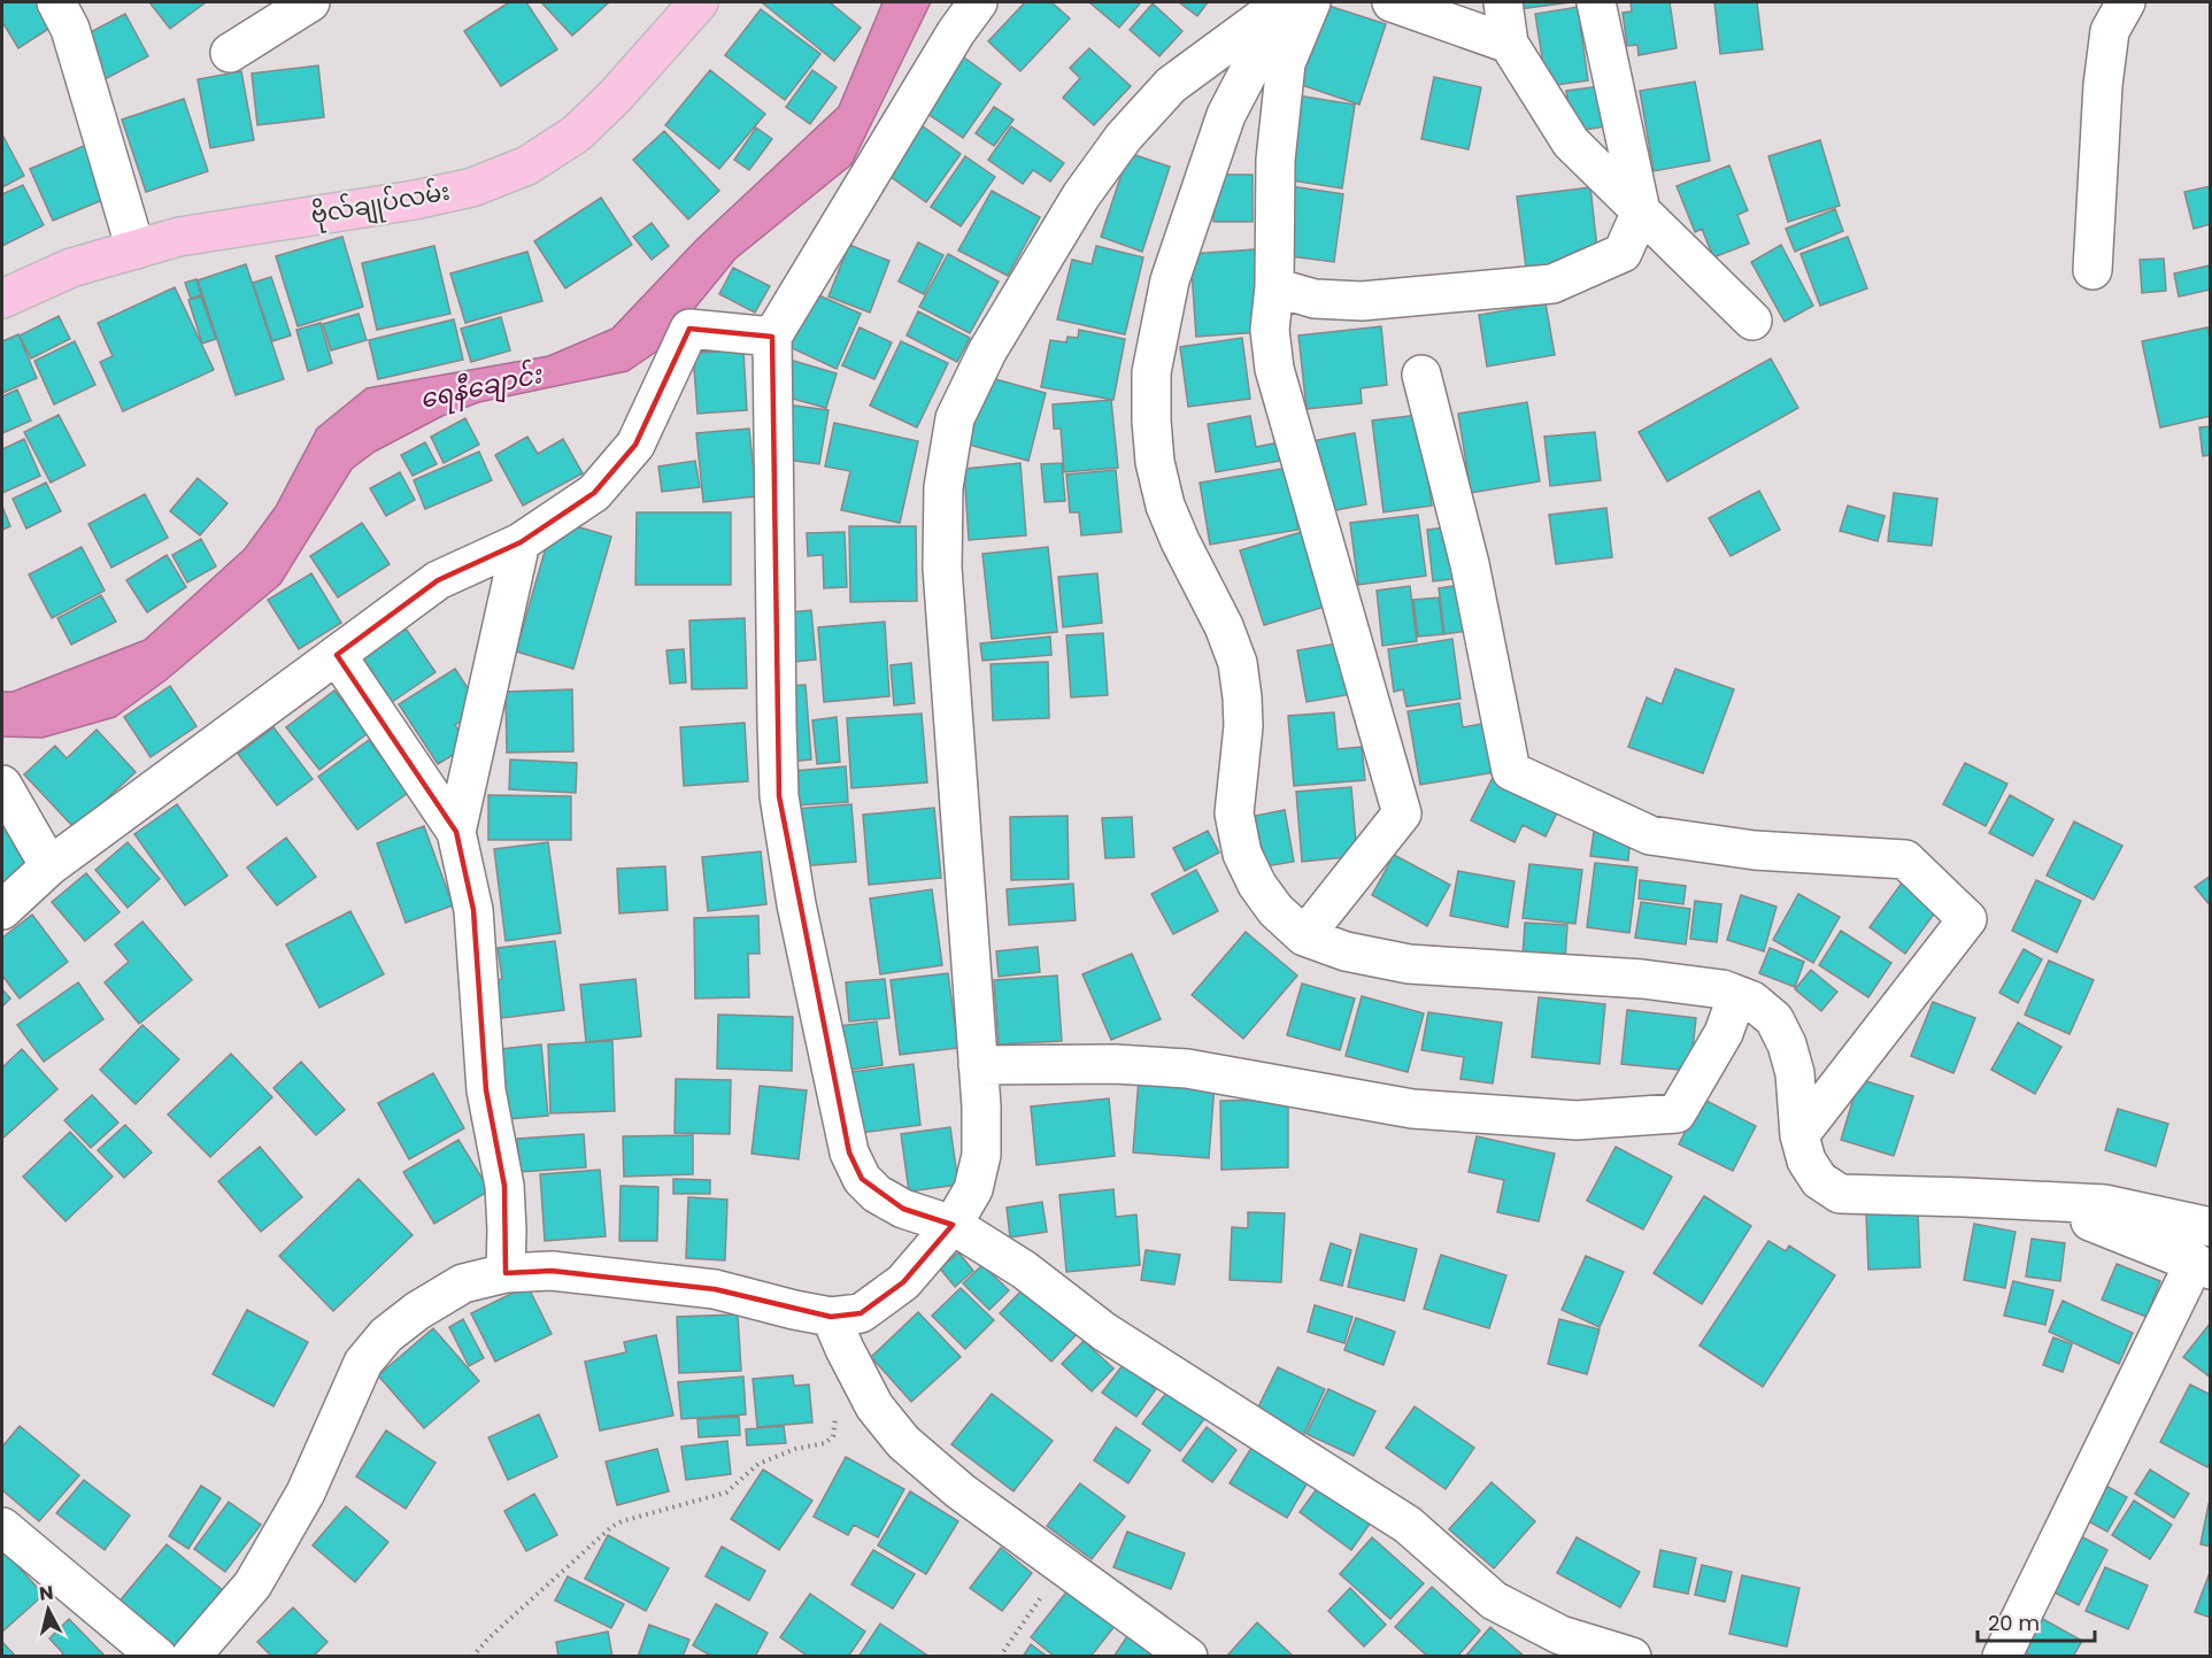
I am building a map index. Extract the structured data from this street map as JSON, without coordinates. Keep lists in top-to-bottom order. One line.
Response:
{"streets":{"main road":["ဗိုလ်‌ချုပ်‌လမ်း"]},"water":["ရေနီချောင်း"],"scale_bar":"20 m","north":"top"}
